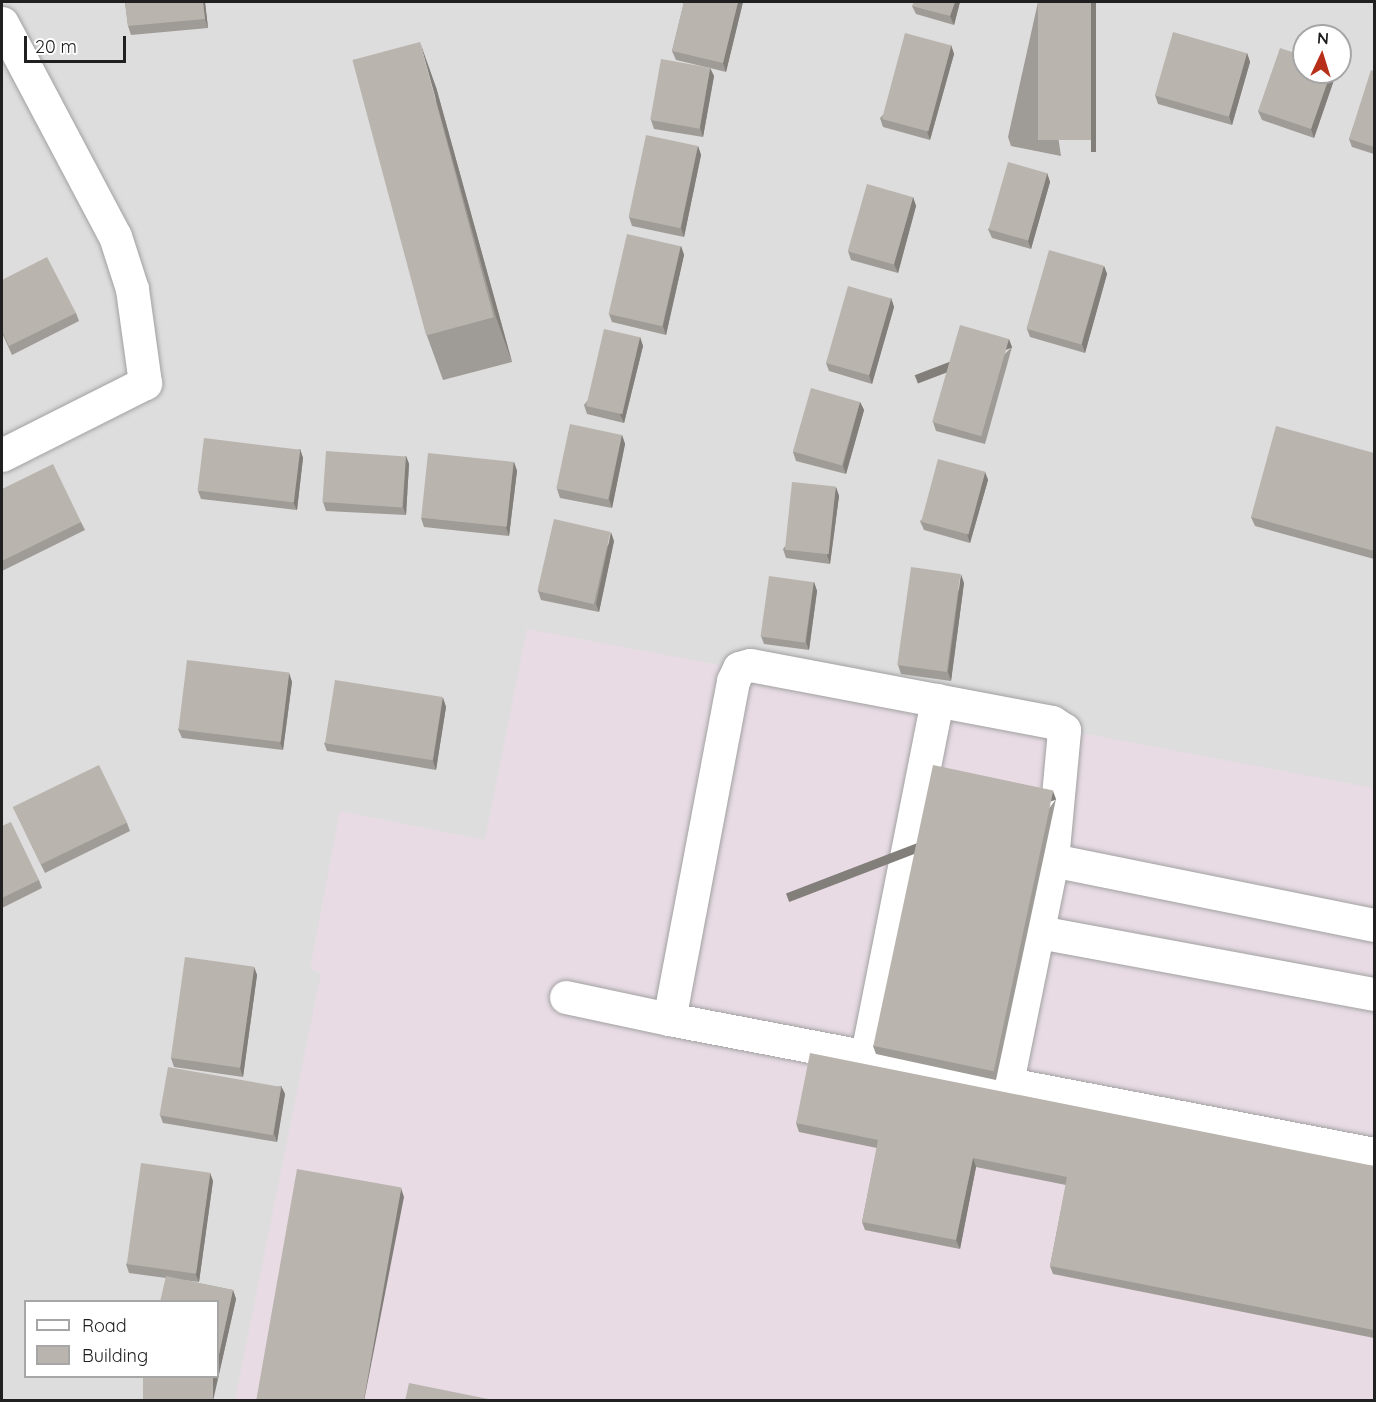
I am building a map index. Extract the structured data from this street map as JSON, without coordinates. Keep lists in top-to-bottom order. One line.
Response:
{"legend":["Road","Building"],"scale_bar":"20 m","north":"top"}
